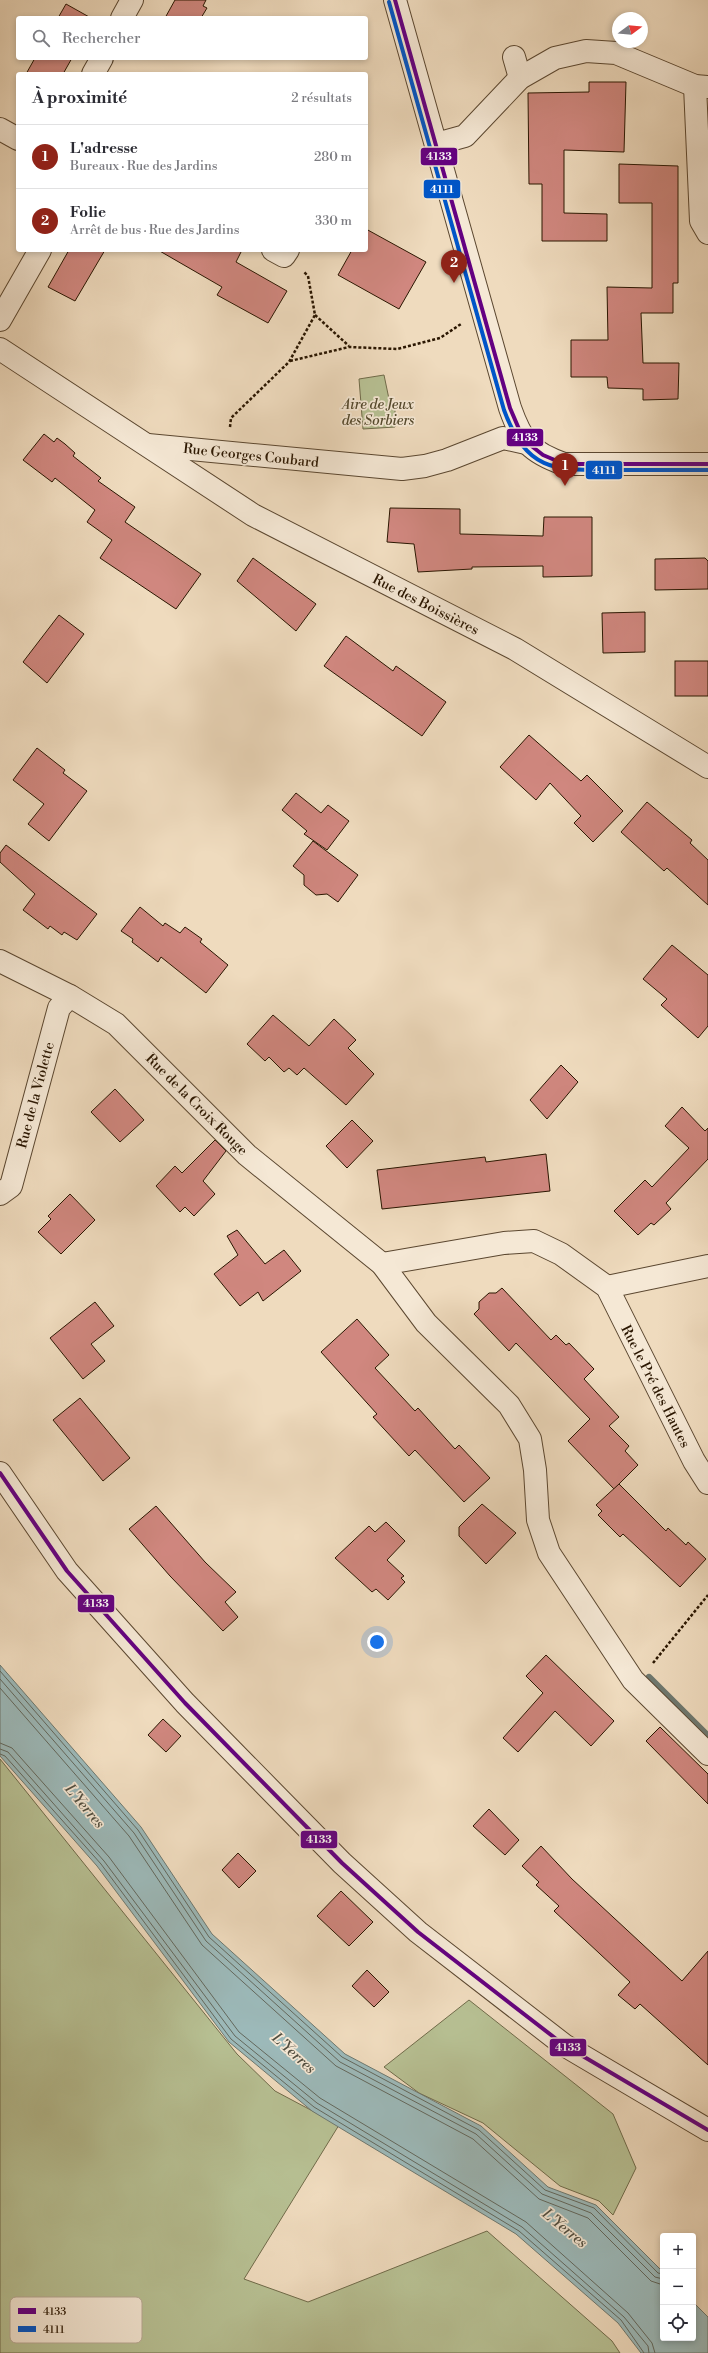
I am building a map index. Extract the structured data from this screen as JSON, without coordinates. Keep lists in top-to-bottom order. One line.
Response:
{"streets":{"street":["Rue Georges Coubard","Rue des Boissières","Rue de la Violette","Rue de la Croix Rouge","Rue le Pré des Hautes"]},"crossings":[["Rue Georges Coubard","Rue des Boissières"],["Rue de la Violette","Rue de la Croix Rouge"],["Rue de la Croix Rouge","Rue le Pré des Hautes"]],"water":["L'Yerres"],"parks":["Aire de Jeux des Sorbiers"],"lines":["transit line 4133","transit line 4111"],"legend":["4133","4111"],"north":"right","page":{"search":"Rechercher","heading":["À proximité","2 résultats"],"list":[{"mark":"1","name":"L'adresse","note":"Bureaux · Rue des Jardins","value":"280 m"},{"mark":"2","name":"Folie","note":"Arrêt de bus · Rue des Jardins","value":"330 m"}],"pins":["2","1"],"map_buttons":["+","−"]}}
